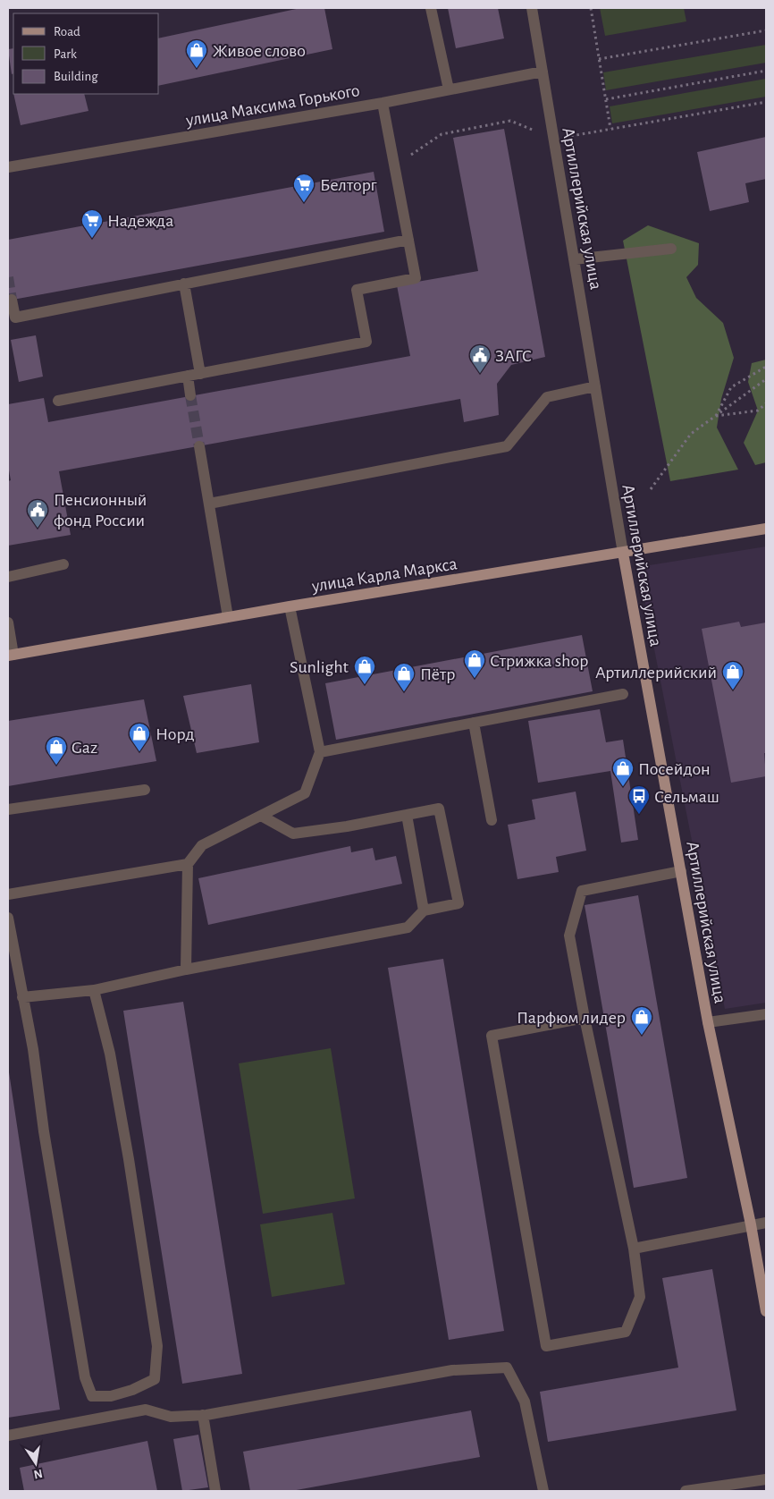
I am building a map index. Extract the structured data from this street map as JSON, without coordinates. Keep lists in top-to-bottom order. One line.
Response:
{"streets":{"main road":["Артиллерийская улица","улица Карла Маркса"],"street":["улица Максима Горького"]},"crossings":[["улица Максима Горького","Артиллерийская улица"],["Артиллерийская улица","улица Карла Маркса"]],"places":{"shop":["Живое слово","Стрижка shop","Sunlight","Артиллерийский","Пётр","Норд","Gaz","Посейдон","Парфюм лидер"],"supermarket":["Белторг","Надежда"],"public building":["ЗАГС","Пенсионный фонд России"],"bus stop":["Сельмаш"]},"legend":["Road","Park","Building"],"north":"bottom"}
